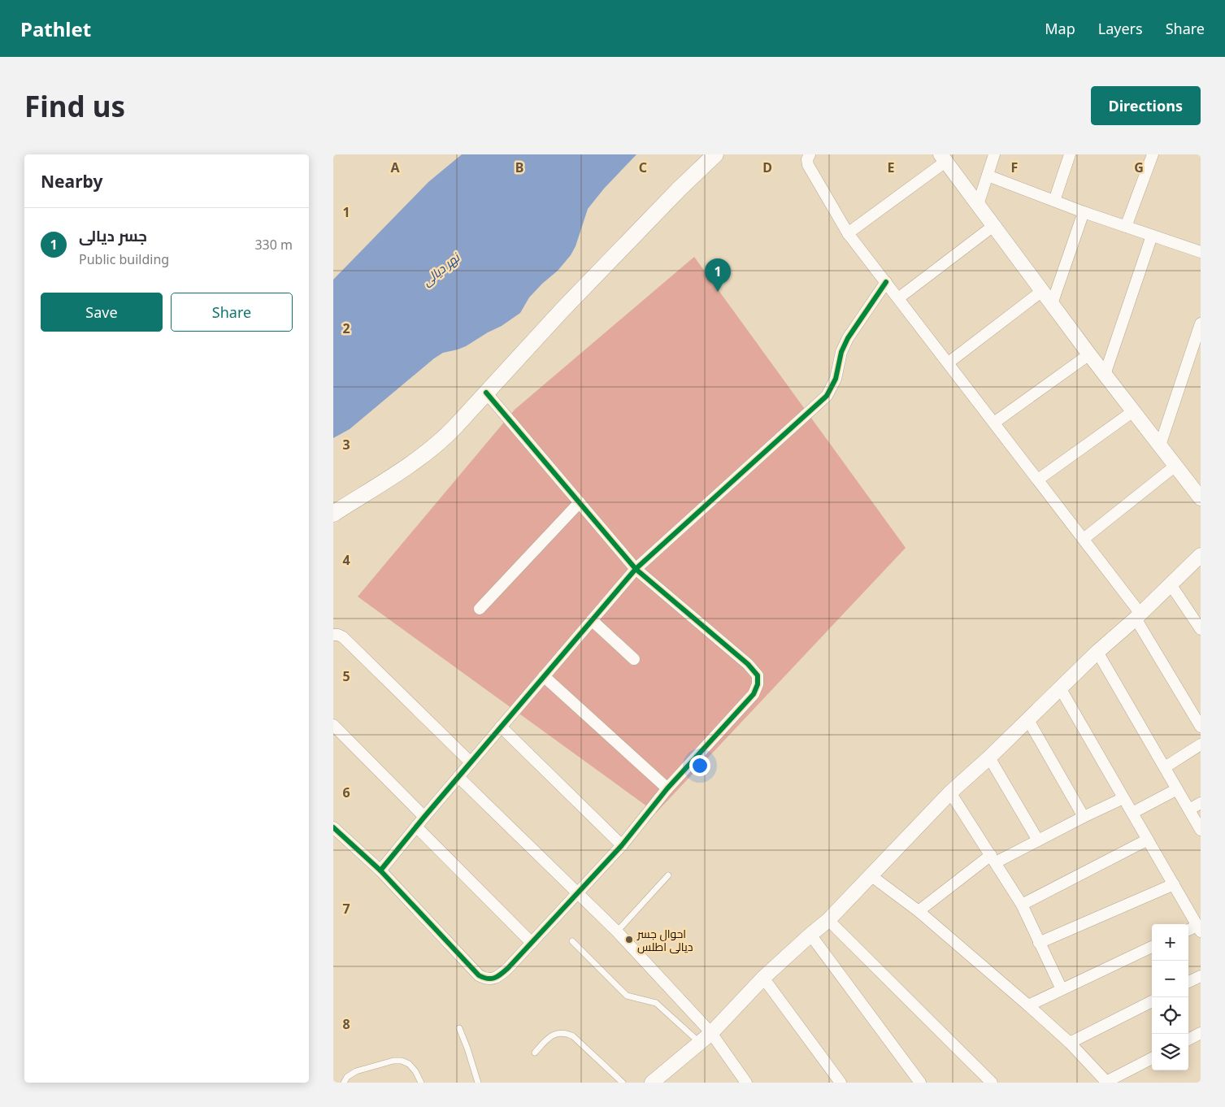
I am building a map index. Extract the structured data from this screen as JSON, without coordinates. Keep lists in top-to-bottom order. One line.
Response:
{"water":["نهر ديالى"],"places":["احوال جسر ديالى اطلس"],"page":{"header":"Pathlet","nav":["Map","Layers","Share"],"buttons":["Directions",["Save","Share"]],"title":"Find us","heading":"Nearby","list":[{"mark":"1","name":"جسر ديالى","note":"Public building","value":"330 m"}],"pins":"1","map_buttons":["+","−"]},"grid":{"columns":["A","B","C","D","E","F","G"],"rows":["1","2","3","4","5","6","7","8"]}}
